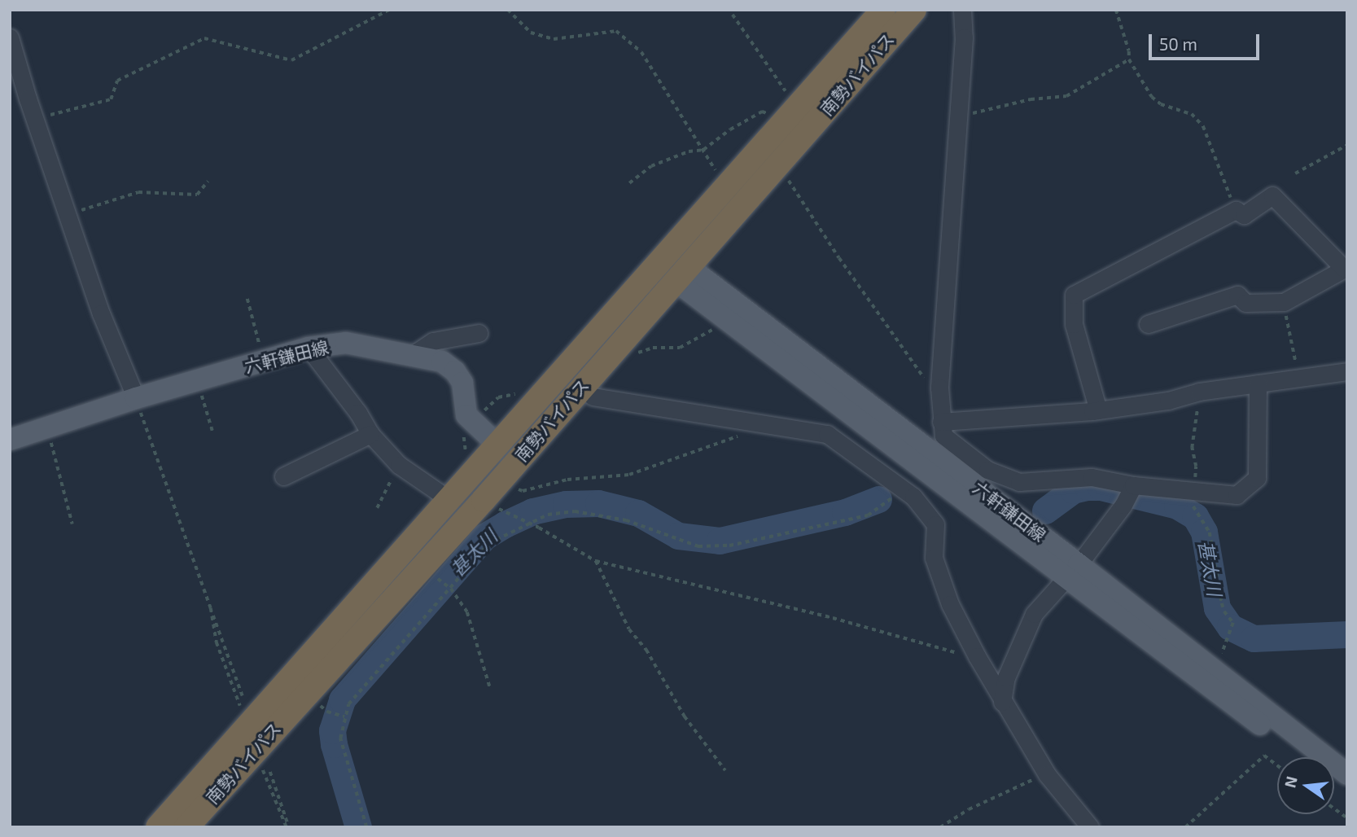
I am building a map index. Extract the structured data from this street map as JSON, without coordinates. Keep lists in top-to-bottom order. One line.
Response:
{"streets":{"highway":["南勢バイパス"],"main road":["六軒鎌田線"]},"crossings":[["南勢バイパス","六軒鎌田線"]],"water":["甚太川"],"scale_bar":"50 m","north":"left"}
